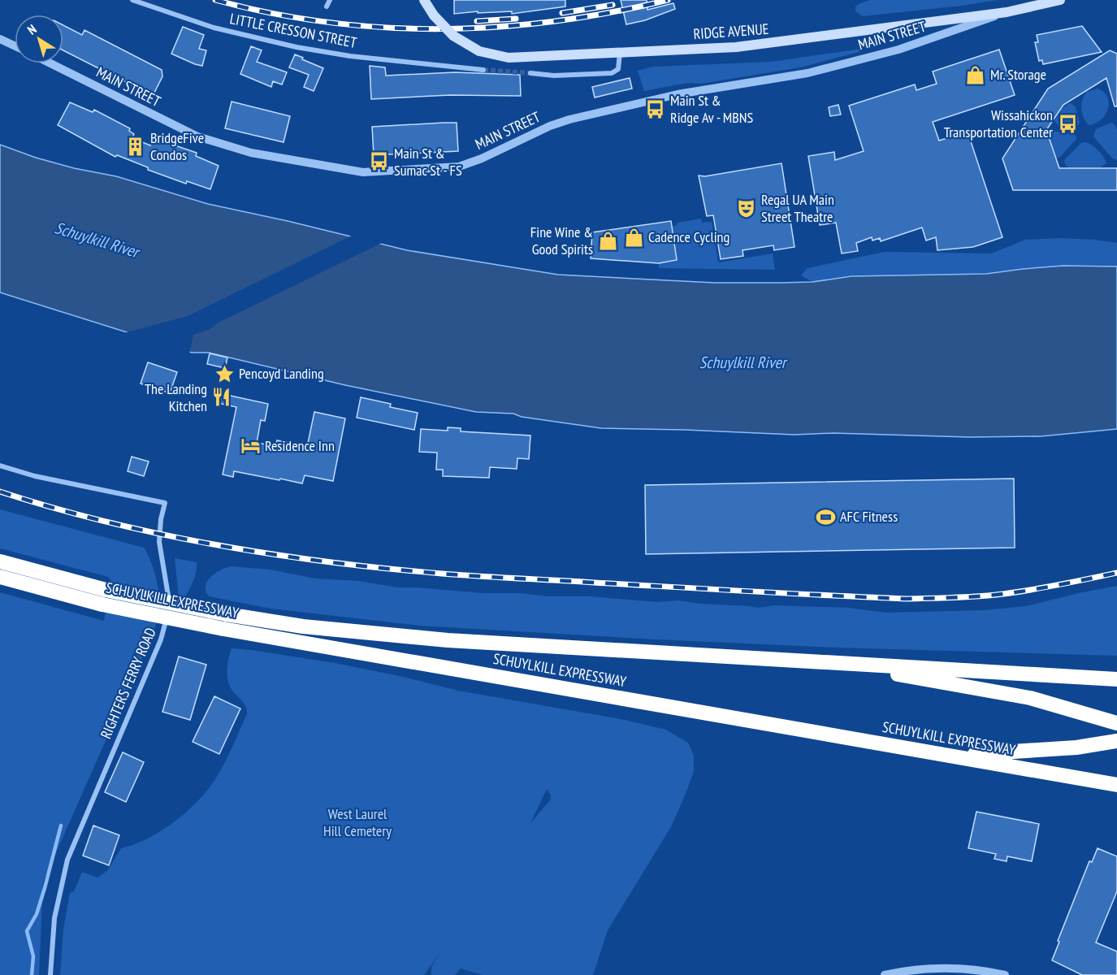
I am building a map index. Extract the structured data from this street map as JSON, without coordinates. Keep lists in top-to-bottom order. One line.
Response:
{"streets":{"highway":["SCHUYLKILL EXPRESSWAY"],"main road":["RIDGE AVENUE"],"street":["LITTLE CRESSON STREET","MAIN STREET","RIGHTERS FERRY ROAD"]},"crossings":[["RIDGE AVENUE","MAIN STREET"]],"water":["Schuylkill River"],"parks":["West Laurel Hill Cemetery"],"places":{"shop":["Mr. Storage","Cadence Cycling","Fine Wine & Good Spirits"],"bus stop":["Main St & Ridge Av - MBNS","Wissahickon Transportation Center","Main St & Sumac St - FS"],"building":["BridgeFive Condos"],"theatre":["Regal UA Main Street Theatre"],"place":["Pencoyd Landing"],"restaurant":["The Landing Kitchen"],"hotel":["Residence Inn"],"sports":["AFC Fitness"]},"north":"top left"}
